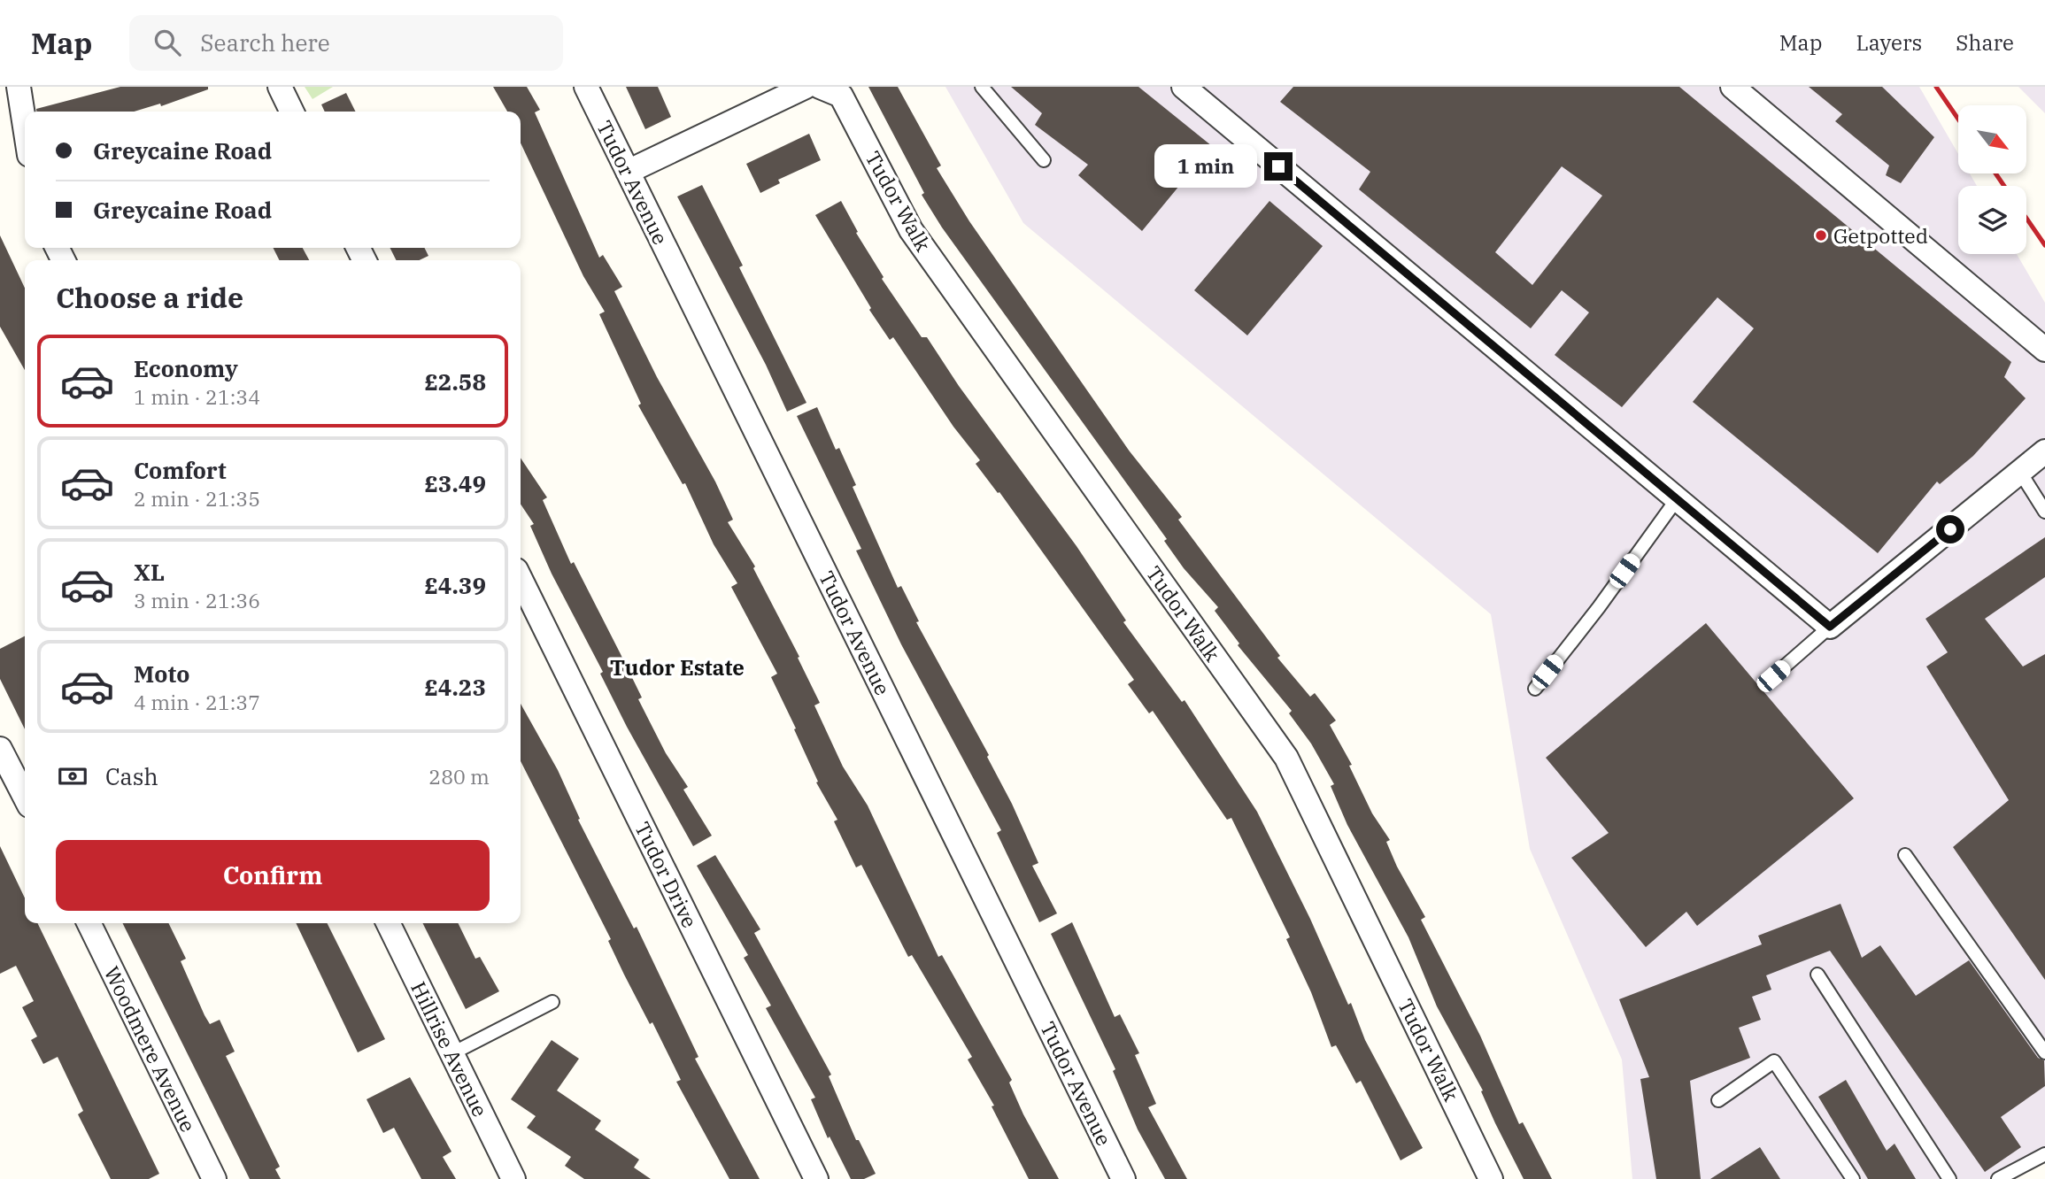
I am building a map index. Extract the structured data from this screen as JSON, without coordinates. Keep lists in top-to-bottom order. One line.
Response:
{"streets":{"street":["Tudor Avenue","Tudor Walk","Tudor Drive","Woodmere Avenue","Hillrise Avenue"]},"districts":["Tudor Estate"],"places":["Getpotted"],"north":"bottom right","page":{"header":"Map","search":"Search here","nav":["Map","Layers","Share"],"banner":["Greycaine Road","Greycaine Road"],"bubble":"1 min","heading":"Choose a ride","list":[{"name":"Economy","note":"1 min · 21:34","value":"£2.58"},{"name":"Comfort","note":"2 min · 21:35","value":"£3.49"},{"name":"XL","note":"3 min · 21:36","value":"£4.39"},{"name":"Moto","note":"4 min · 21:37","value":"£4.23"}],"pay":["Cash","280 m"],"buttons":"Confirm"}}
